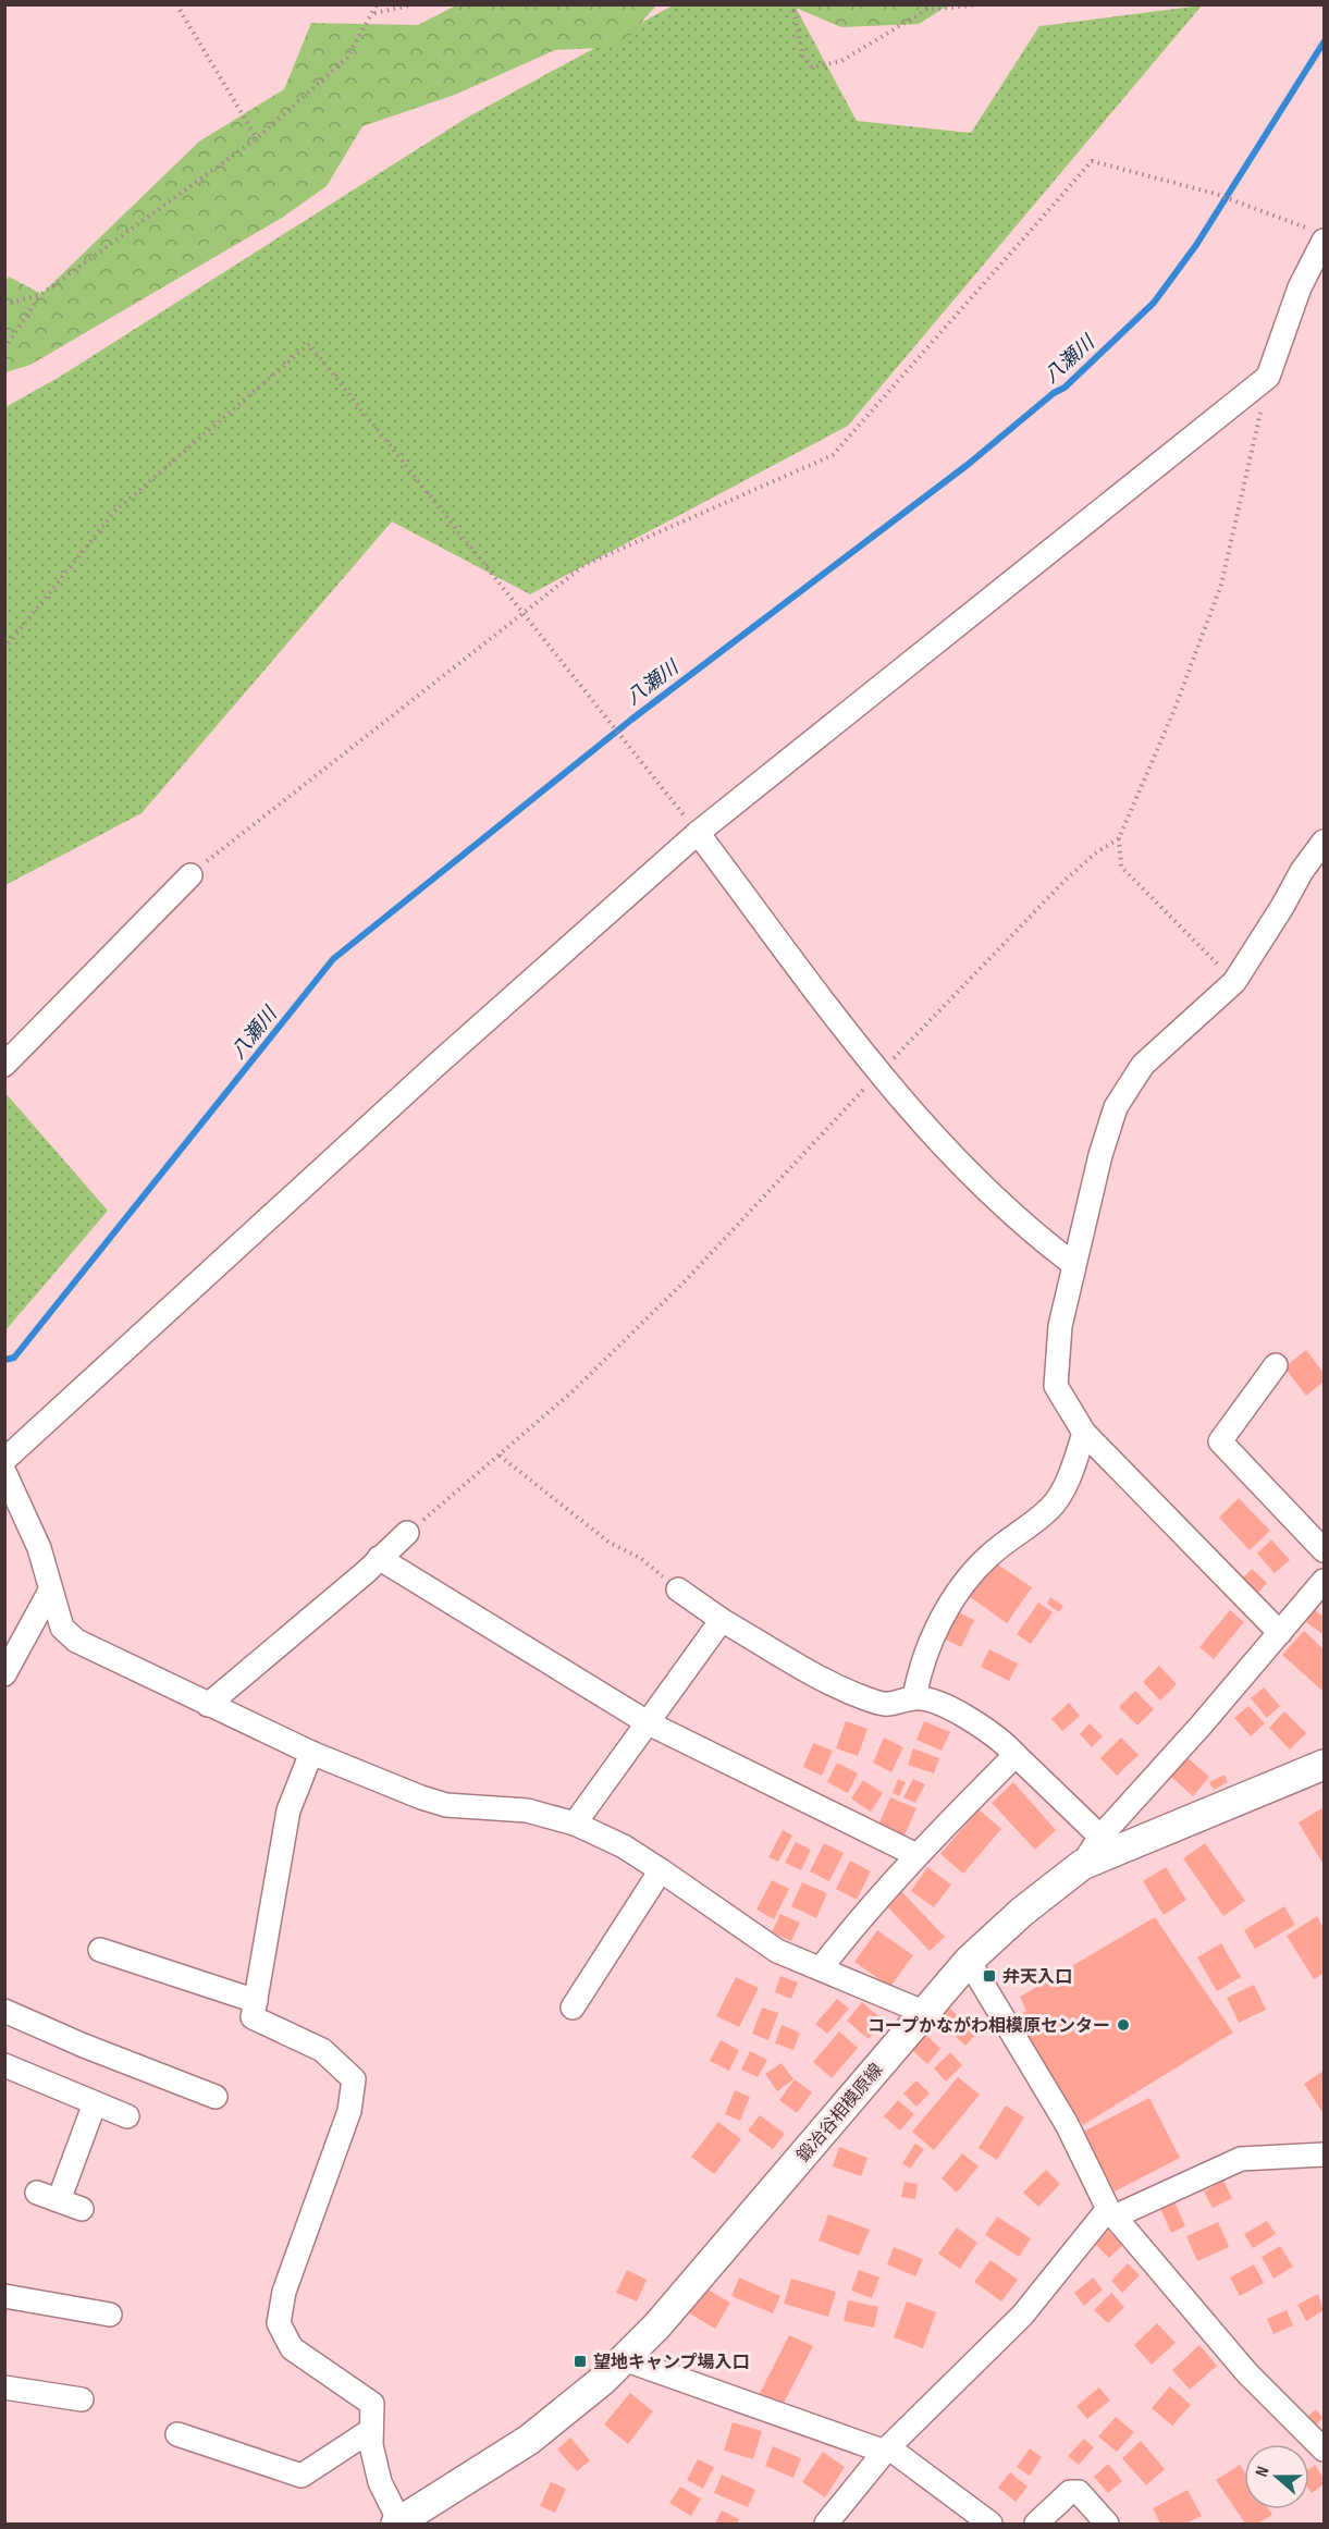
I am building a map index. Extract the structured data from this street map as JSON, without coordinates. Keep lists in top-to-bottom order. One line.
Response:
{"streets":{"main road":["鍛冶谷相模原線"]},"water":["八瀬川"],"places":{"transit":["弁天入口","望地キャンプ場入口"],"other":["コープかながわ相模原センター"]},"north":"left"}
